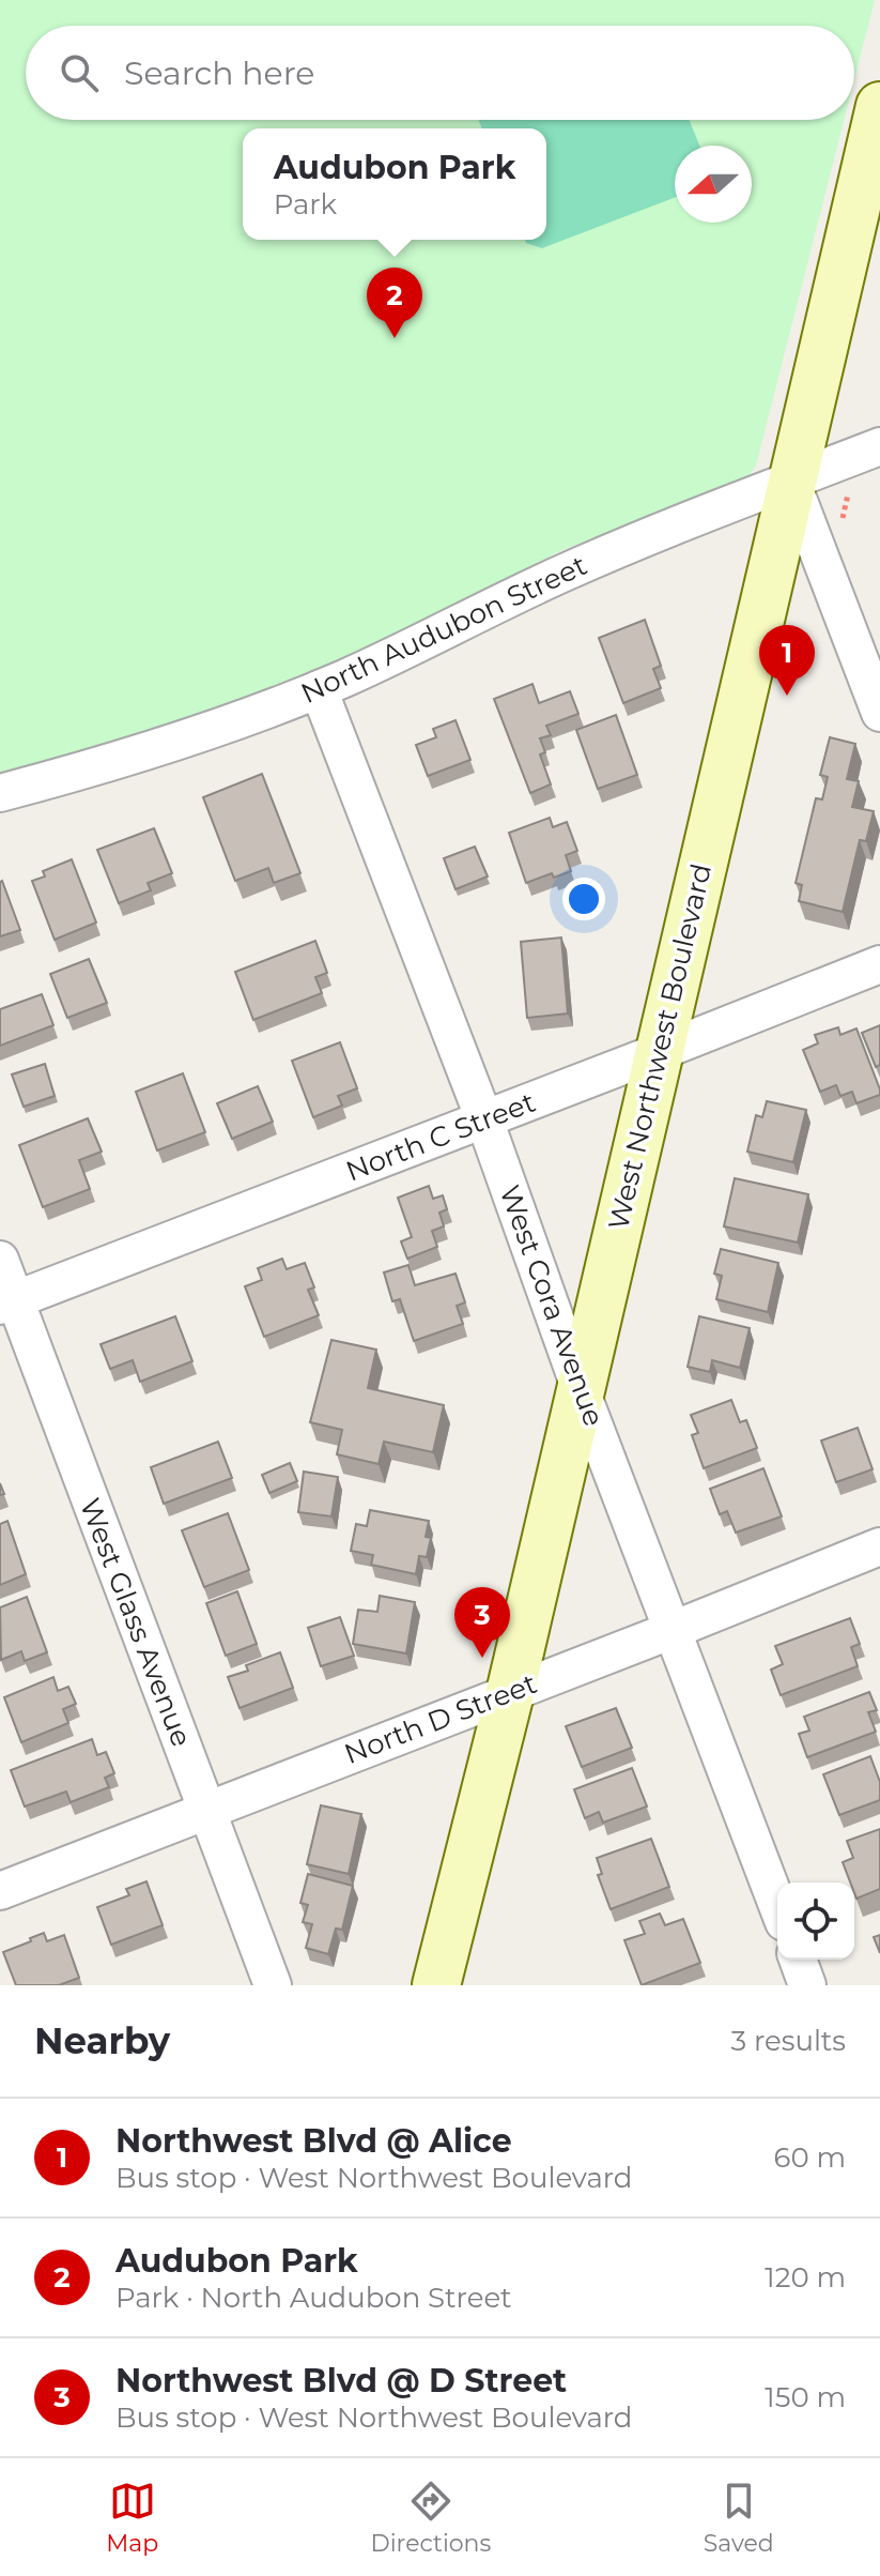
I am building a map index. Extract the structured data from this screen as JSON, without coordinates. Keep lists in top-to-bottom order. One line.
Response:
{"streets":{"main road":["West Northwest Boulevard"],"street":["North Audubon Street","North C Street","West Cora Avenue","West Glass Avenue","North D Street"]},"crossings":[["North Audubon Street","West Northwest Boulevard"],["North Audubon Street","West Cora Avenue"],["West Northwest Boulevard","North C Street"],["West Northwest Boulevard","West Cora Avenue"],["West Northwest Boulevard","North D Street"],["North C Street","West Cora Avenue"],["North C Street","West Glass Avenue"],["West Cora Avenue","North D Street"],["West Glass Avenue","North D Street"]],"north":"left","page":{"search":"Search here","popup":["Audubon Park","Park"],"pins":["2","1","3"],"heading":["Nearby","3 results"],"list":[{"mark":"1","name":"Northwest Blvd @ Alice","note":"Bus stop · West Northwest Boulevard","value":"60 m"},{"mark":"2","name":"Audubon Park","note":"Park · North Audubon Street","value":"120 m"},{"mark":"3","name":"Northwest Blvd @ D Street","note":"Bus stop · West Northwest Boulevard","value":"150 m"}],"nav":["Map","Directions","Saved"]}}
